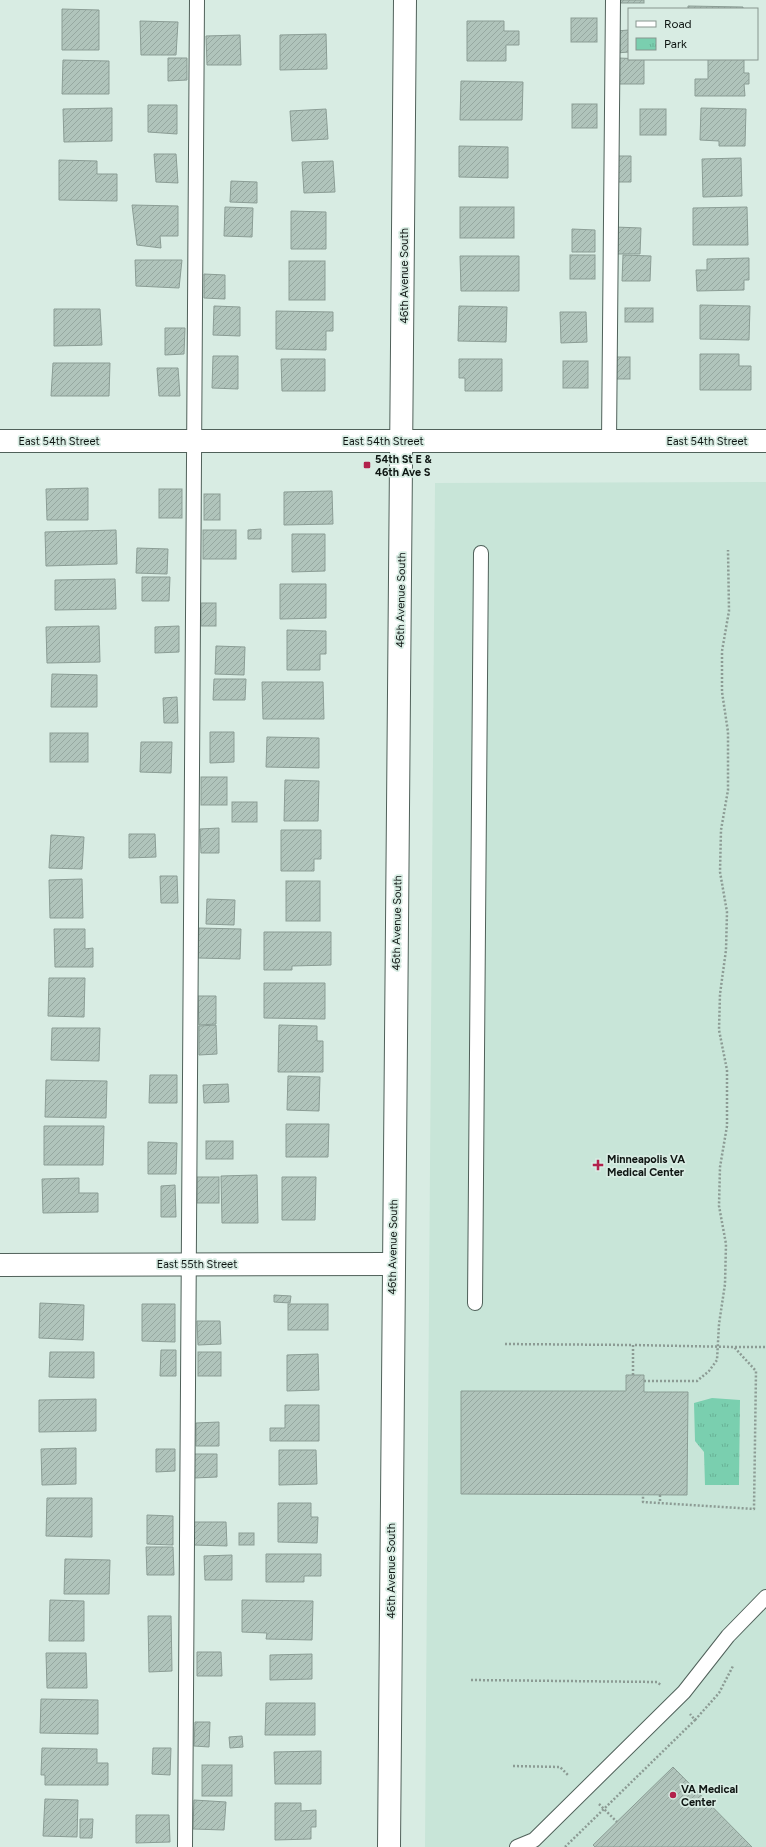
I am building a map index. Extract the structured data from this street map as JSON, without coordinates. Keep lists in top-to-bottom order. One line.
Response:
{"streets":{"street":["46th Avenue South","East 54th Street","East 55th Street"]},"crossings":[["46th Avenue South","East 54th Street"],["46th Avenue South","East 55th Street"]],"places":{"transit":["54th St E & 46th Ave S"],"health":["Minneapolis VA Medical Center"],"other":["VA Medical Center"]},"legend":["Road","Park"]}
